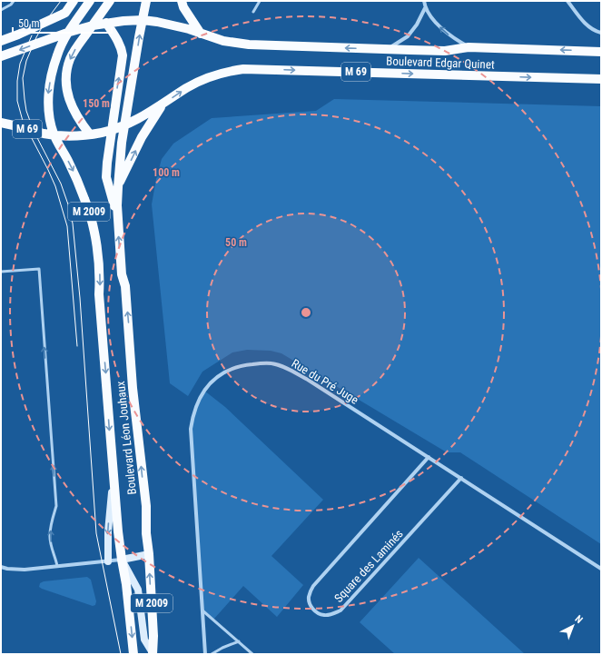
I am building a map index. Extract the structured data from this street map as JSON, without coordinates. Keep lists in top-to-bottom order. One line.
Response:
{"streets":{"main road":["Boulevard Edgar Quinet","M 69","M 2009","Boulevard Léon Jouhaux"],"street":["Rue du Pré Juge","Square des Laminés"]},"crossings":[["Boulevard Edgar Quinet","M 69"],["Boulevard Edgar Quinet","M 2009"],["Boulevard Edgar Quinet","Boulevard Léon Jouhaux"],["M 69","M 2009"],["M 69","Boulevard Léon Jouhaux"],["M 2009","Boulevard Léon Jouhaux"],["Rue du Pré Juge","Square des Laminés"]],"scale_bar":"50 m","north":"top right","rings":["150 m","100 m","50 m"]}
